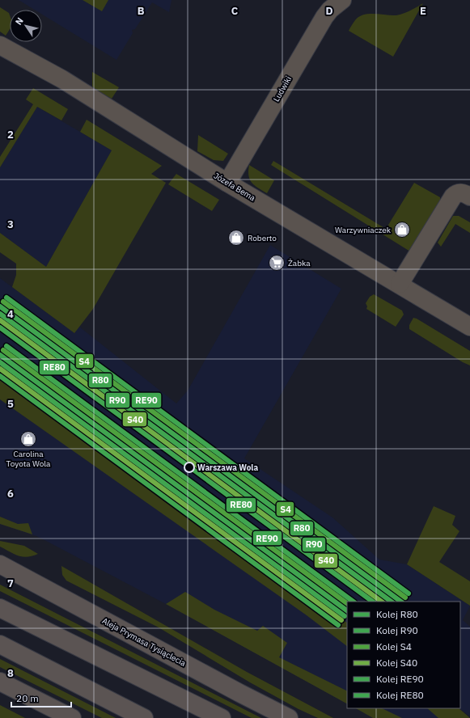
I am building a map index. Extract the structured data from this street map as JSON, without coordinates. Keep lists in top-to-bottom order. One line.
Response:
{"streets":{"main road":["Aleja Prymasa Tysiąclecia"],"street":["Ludwiki","Józefa Bema"]},"crossings":[["Ludwiki","Józefa Bema"]],"places":{"shop":["Warzywniaczek","Roberto","Carolina Toyota Wola"],"supermarket":["Żabka"],"other":["Warszawa Wola"]},"lines":["rail line RE90","rail line S4","rail line R80","rail line R90","rail line S40","rail line RE80"],"legend":["Kolej R80","Kolej R90","Kolej S4","Kolej S40","Kolej RE90","Kolej RE80"],"scale_bar":"20 m","north":"top left","grid":{"columns":["B","C","D","E"],"rows":["2","3","4","5","6","7","8"]}}
